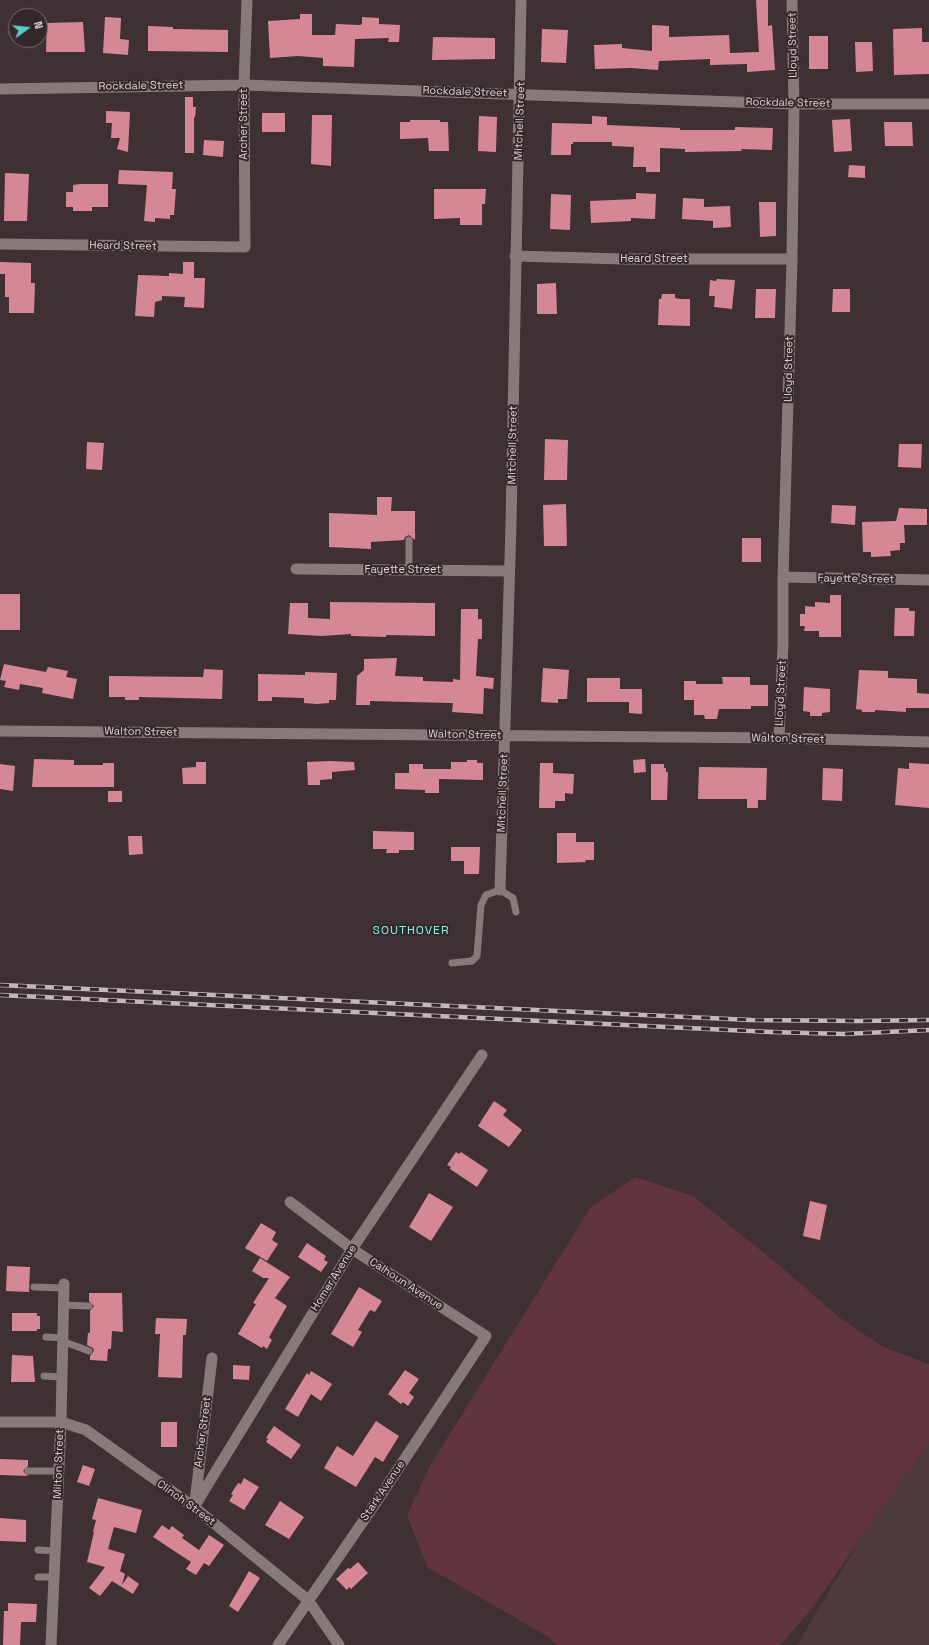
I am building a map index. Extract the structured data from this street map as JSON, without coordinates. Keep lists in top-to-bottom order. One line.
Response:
{"streets":{"street":["Lloyd Street","Rockdale Street","Mitchell Street","Archer Street","Heard Street","Fayette Street","Walton Street","Homer Avenue","Calhoun Avenue","Milton Street","Stark Avenue","Clinch Street"]},"crossings":[["Lloyd Street","Rockdale Street"],["Lloyd Street","Heard Street"],["Lloyd Street","Fayette Street"],["Lloyd Street","Walton Street"],["Rockdale Street","Mitchell Street"],["Rockdale Street","Archer Street"],["Mitchell Street","Heard Street"],["Mitchell Street","Fayette Street"],["Mitchell Street","Walton Street"],["Archer Street","Heard Street"],["Archer Street","Homer Avenue"],["Archer Street","Clinch Street"],["Homer Avenue","Calhoun Avenue"],["Homer Avenue","Clinch Street"],["Calhoun Avenue","Stark Avenue"],["Milton Street","Clinch Street"],["Stark Avenue","Clinch Street"]],"districts":["SOUTHOVER"],"north":"right"}
